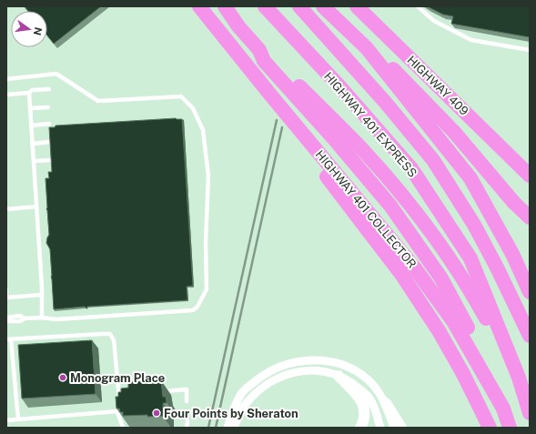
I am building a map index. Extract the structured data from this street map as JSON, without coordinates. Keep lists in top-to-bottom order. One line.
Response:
{"streets":{"highway":["HIGHWAY 409","HIGHWAY 401 EXPRESS","HIGHWAY 401 COLLECTOR"]},"places":["Monogram Place","Four Points by Sheraton"],"north":"right"}
